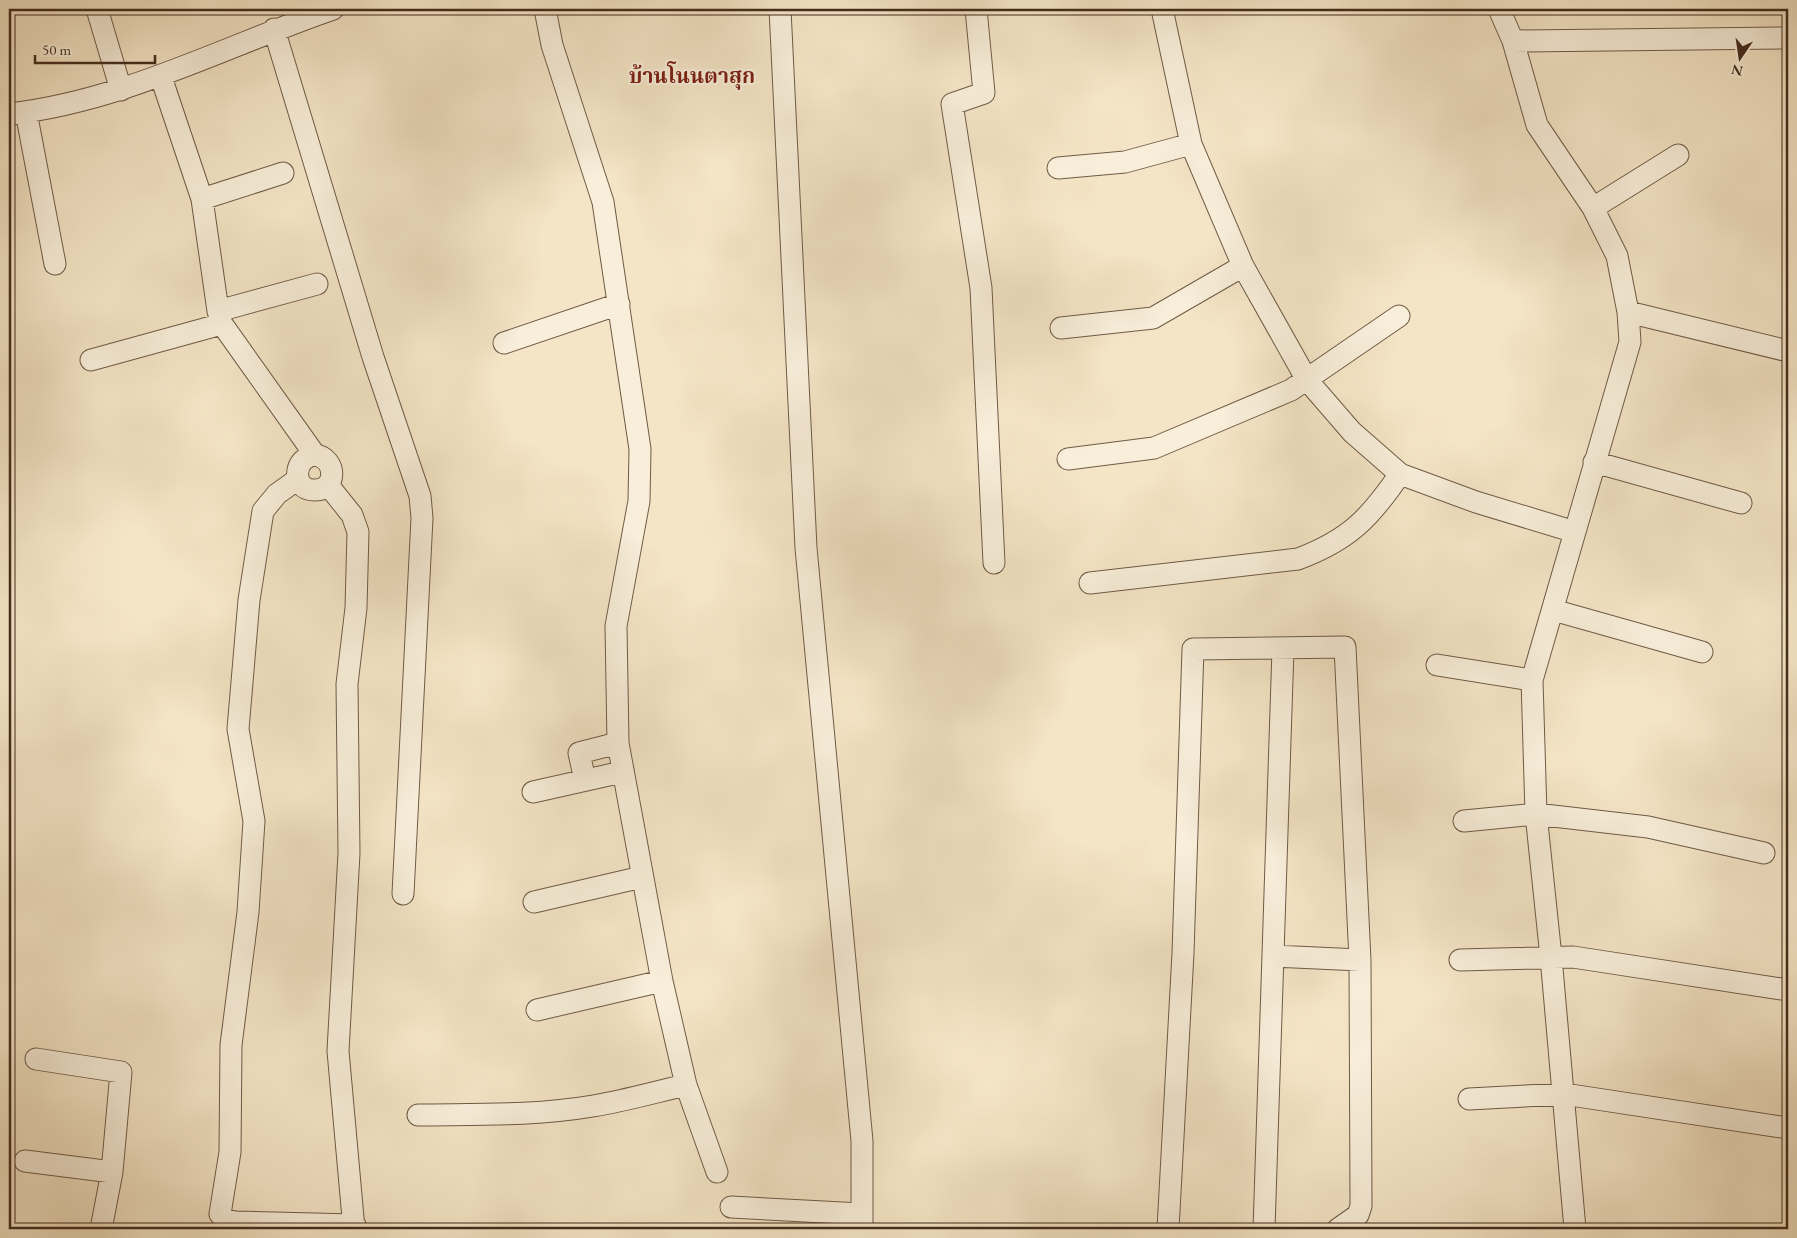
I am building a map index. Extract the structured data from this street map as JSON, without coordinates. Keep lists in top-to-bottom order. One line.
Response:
{"districts":["บ้านโนนตาสุก"],"scale_bar":"50 m","north":"bottom"}
